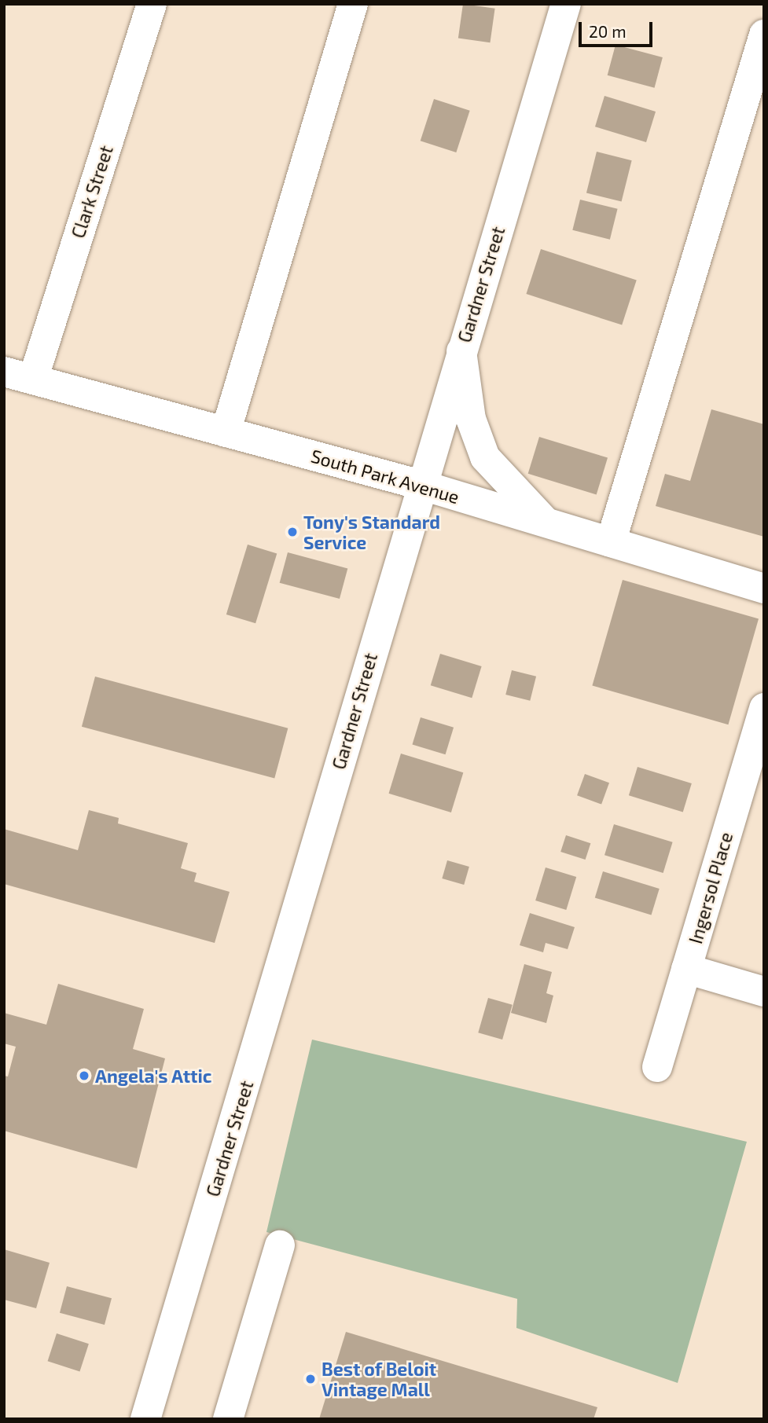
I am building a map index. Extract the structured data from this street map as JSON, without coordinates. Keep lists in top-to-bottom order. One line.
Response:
{"streets":{"street":["Clark Street","Gardner Street","South Park Avenue","Ingersol Place"]},"crossings":[["Clark Street","South Park Avenue"],["Gardner Street","South Park Avenue"]],"places":["Tony's Standard Service","Angela's Attic","Best of Beloit Vintage Mall"],"scale_bar":"20 m"}
